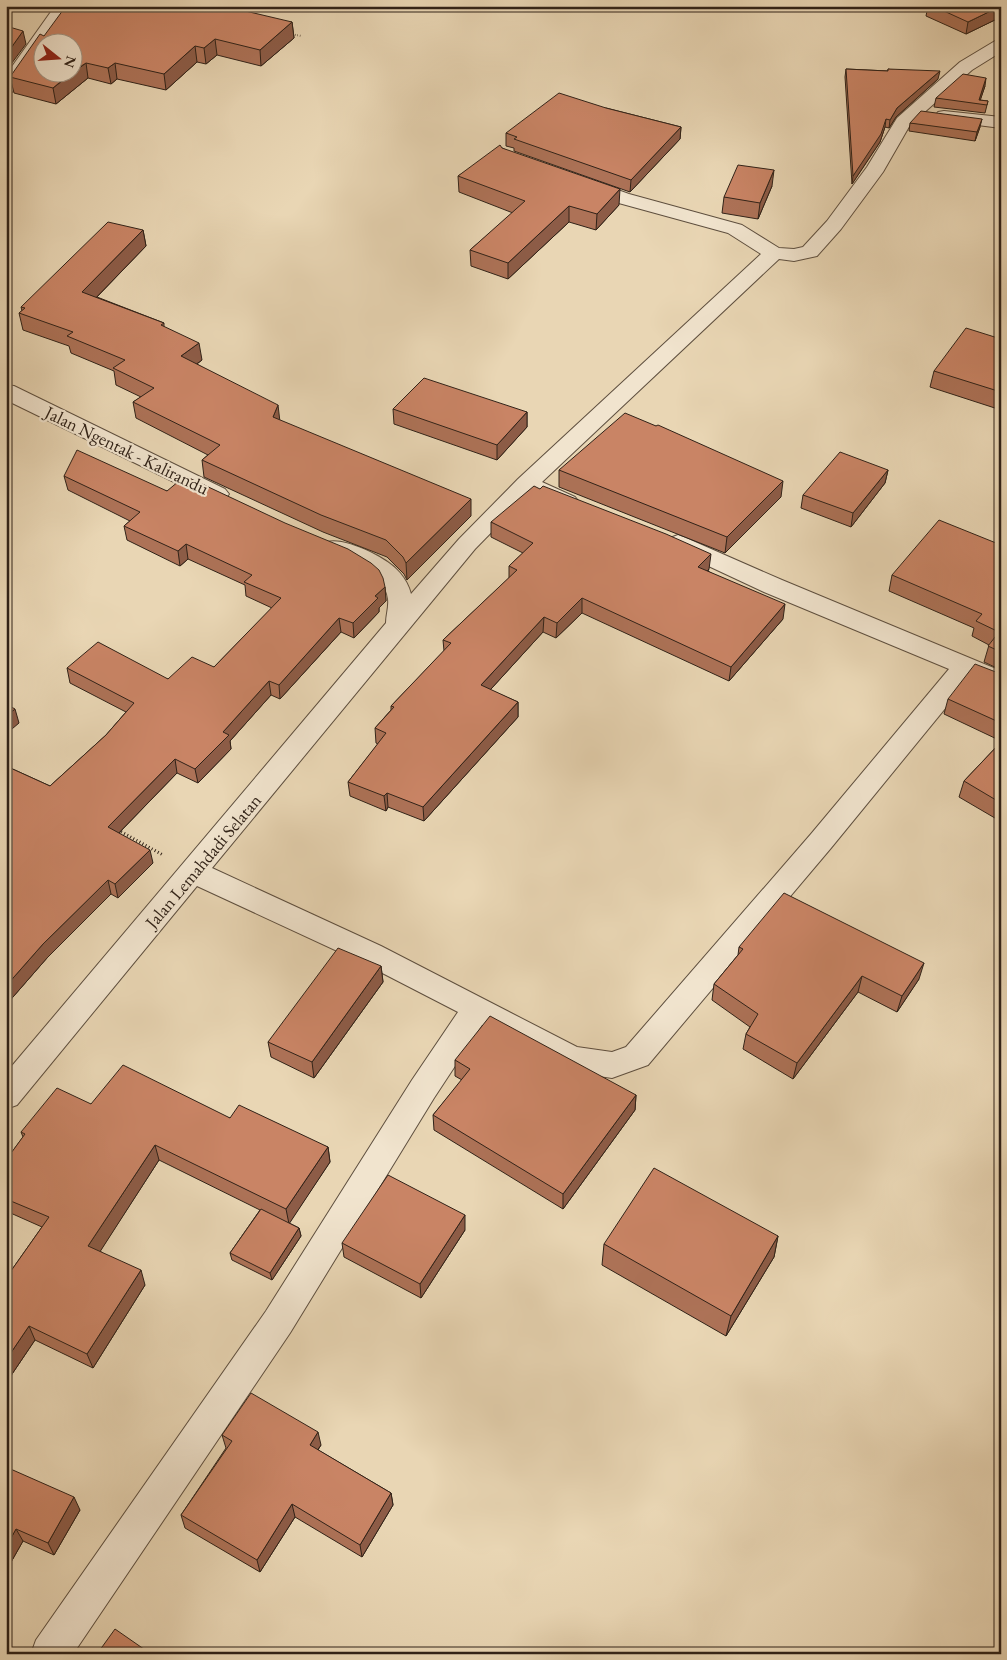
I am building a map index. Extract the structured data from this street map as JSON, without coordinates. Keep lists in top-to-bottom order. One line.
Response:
{"streets":{"street":["Jalan Ngentak - Kalirandu","Jalan Lemahdadi Selatan"]},"north":"right"}
